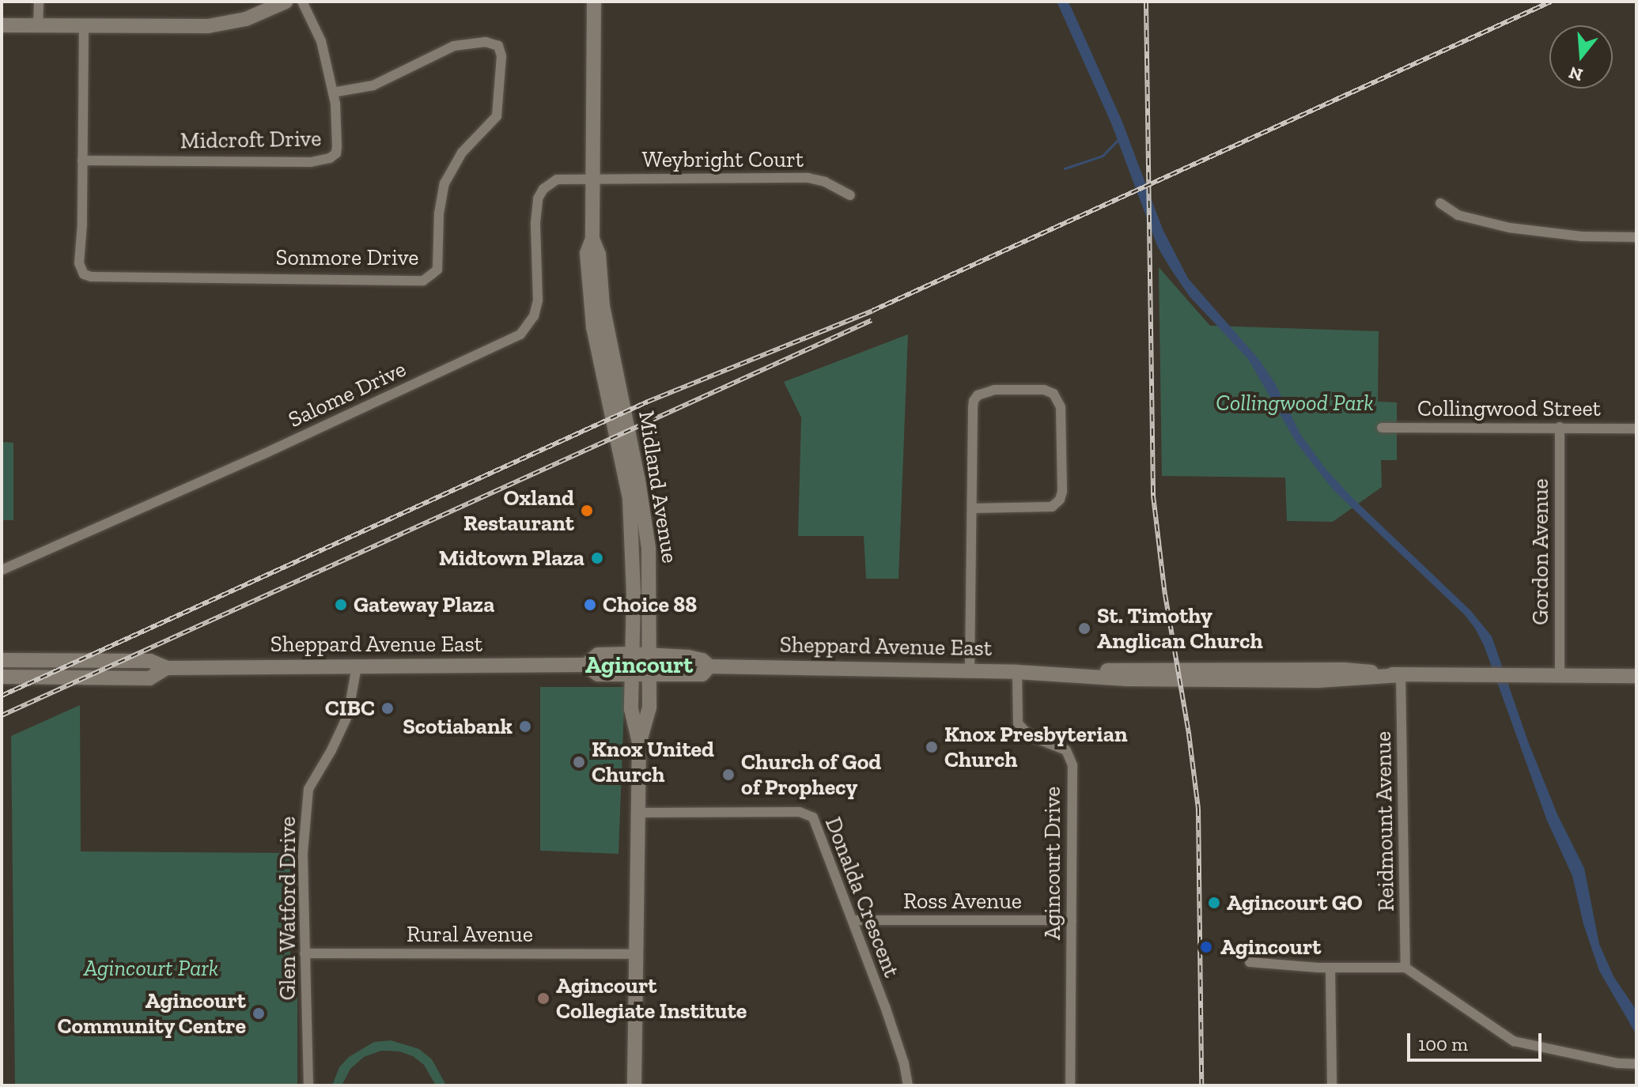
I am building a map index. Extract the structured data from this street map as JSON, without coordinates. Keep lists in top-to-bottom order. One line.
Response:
{"streets":{"main road":["Midland Avenue","Sheppard Avenue East"],"street":["Midcroft Drive","Weybright Court","Sonmore Drive","Salome Drive","Collingwood Street","Gordon Avenue","Reidmount Avenue","Agincourt Drive","Donalda Crescent","Ross Avenue","Glen Watford Drive","Rural Avenue"]},"crossings":[["Midcroft Drive","Sonmore Drive"],["Weybright Court","Salome Drive"],["Weybright Court","Midland Avenue"],["Salome Drive","Midland Avenue"],["Collingwood Street","Gordon Avenue"],["Midland Avenue","Sheppard Avenue East"],["Midland Avenue","Donalda Crescent"],["Midland Avenue","Rural Avenue"],["Gordon Avenue","Sheppard Avenue East"],["Sheppard Avenue East","Reidmount Avenue"],["Sheppard Avenue East","Agincourt Drive"],["Sheppard Avenue East","Glen Watford Drive"],["Agincourt Drive","Ross Avenue"],["Donalda Crescent","Ross Avenue"],["Glen Watford Drive","Rural Avenue"]],"districts":["Agincourt"],"parks":["Collingwood Park","Agincourt Park"],"places":["Oxland Restaurant","Midtown Plaza","Gateway Plaza","Choice 88","St. Timothy Anglican Church","CIBC","Scotiabank","Knox Presbyterian Church","Knox United Church","Church of God of Prophecy","Agincourt GO","Agincourt","Agincourt Collegiate Institute","Agincourt Community Centre"],"scale_bar":"100 m","north":"bottom"}
